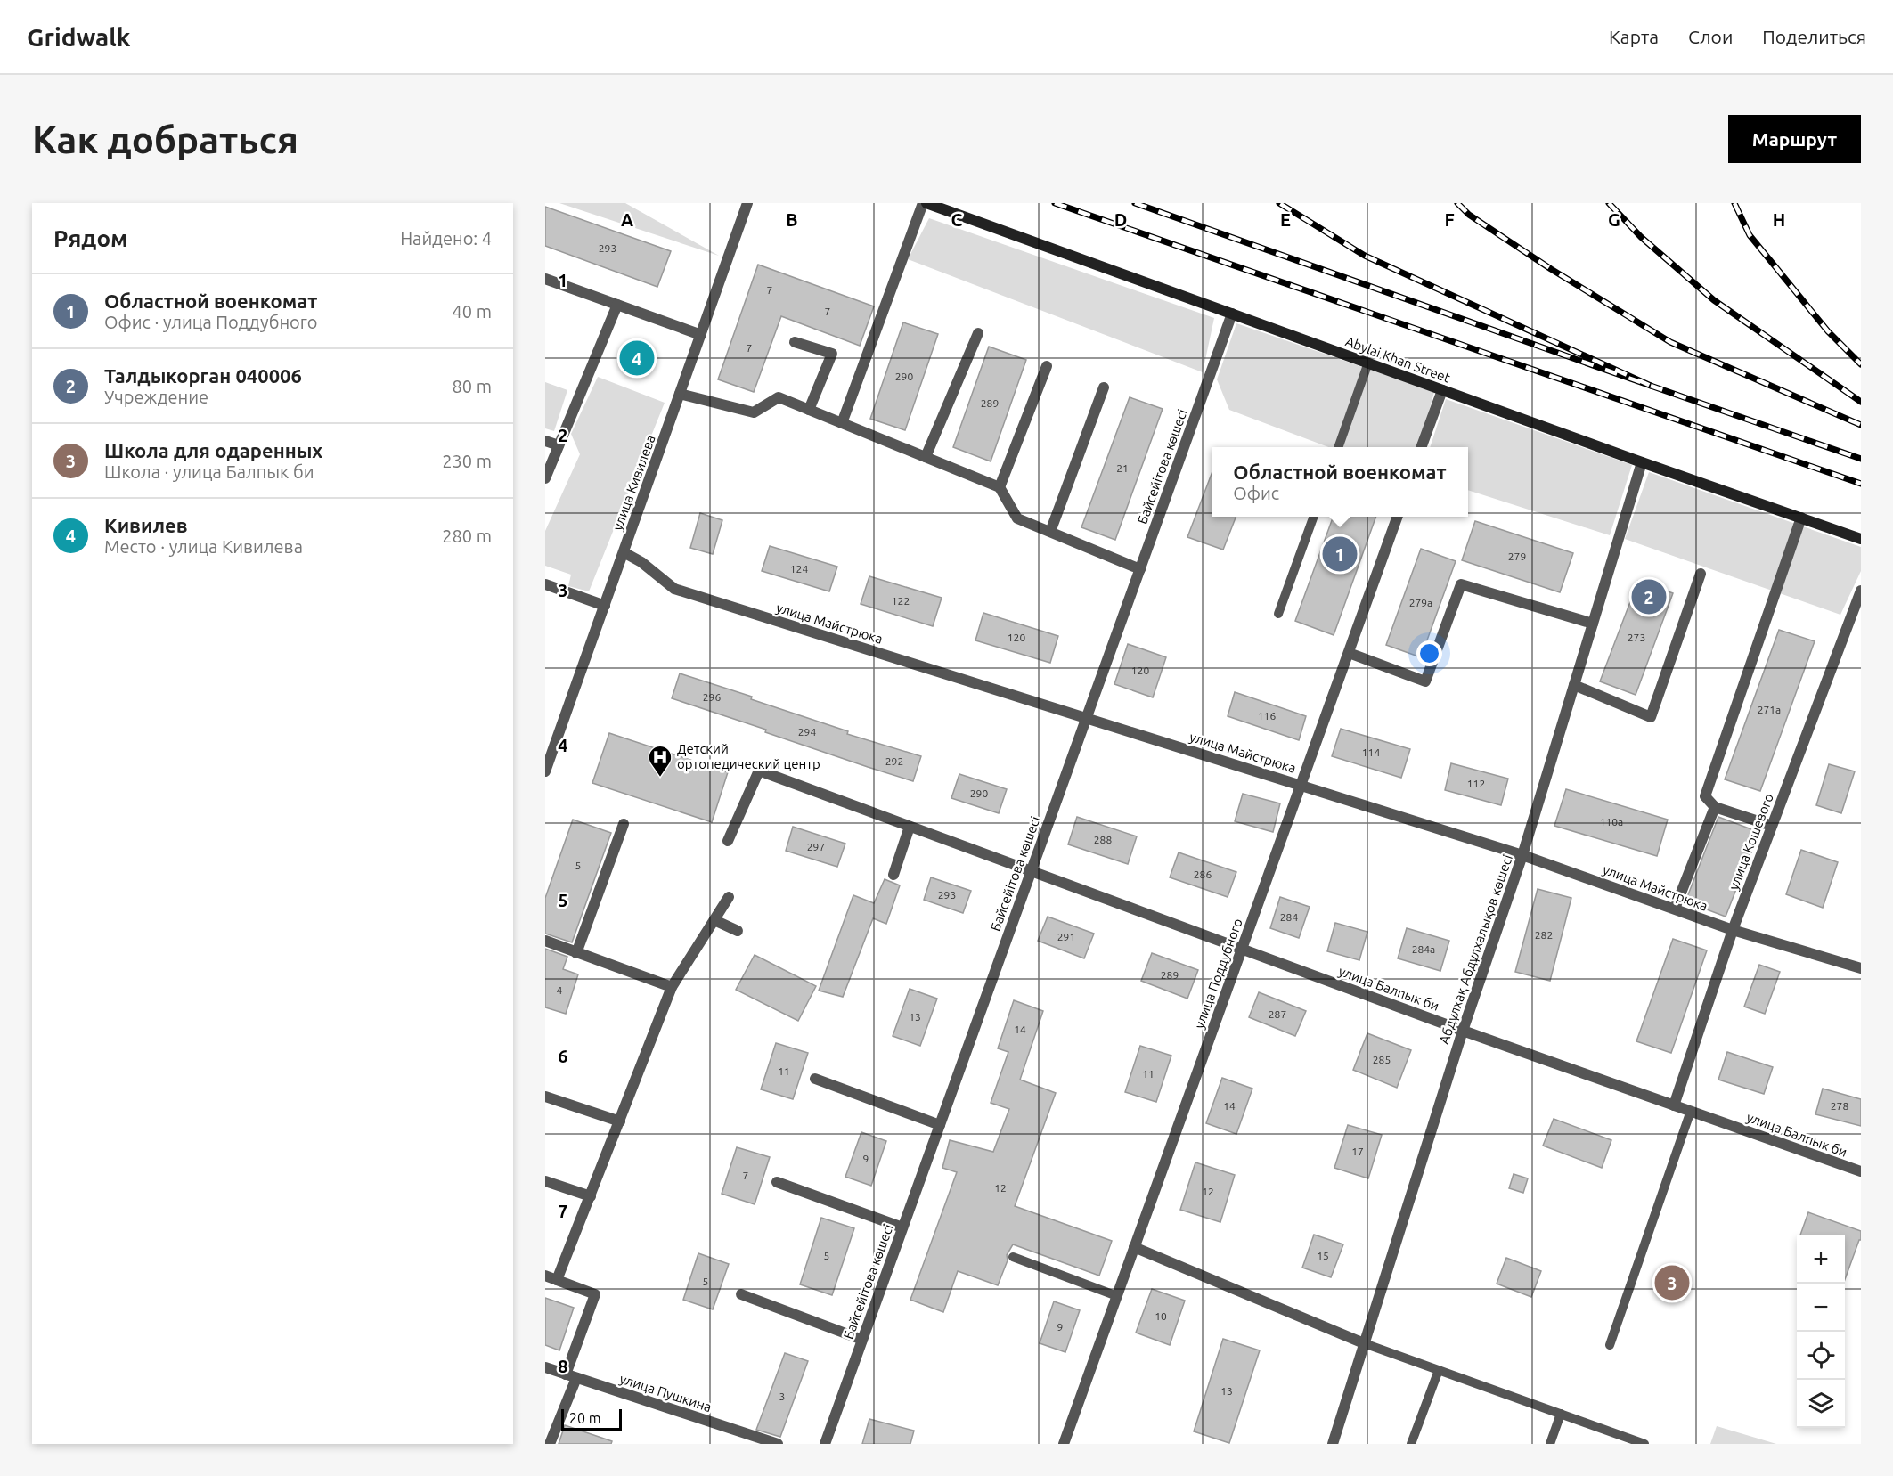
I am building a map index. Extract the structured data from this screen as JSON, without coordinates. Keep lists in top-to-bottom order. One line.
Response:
{"streets":{"main road":["Abylai Khan Street"],"street":["Байсейітова көшесі","улица Кивилева","улица Майстрюка","улица Кошевого","Абдұлхақ Абдұлхалықов көшесі","улица Поддубного","улица Балпык би","улица Пушкина"]},"crossings":[["Abylai Khan Street","Байсейітова көшесі"],["Abylai Khan Street","Абдұлхақ Абдұлхалықов көшесі"],["Байсейітова көшесі","улица Майстрюка"],["Байсейітова көшесі","улица Балпык би"],["улица Кивилева","улица Майстрюка"],["улица Майстрюка","улица Кошевого"],["улица Майстрюка","Абдұлхақ Абдұлхалықов көшесі"],["улица Майстрюка","улица Поддубного"],["улица Кошевого","улица Балпык би"],["Абдұлхақ Абдұлхалықов көшесі","улица Балпык би"],["улица Поддубного","улица Балпык би"]],"places":{"hospital":["Детский ортопедический центр"]},"house_numbers":["293","7","7","7","290","289","21","279","124","122","279а","120","273","120","296","271a","116","294","114","292","112","290","110а","288","297","5","286","293","284","282","291","284а","289","4","287","13","14","285","11","11","14","278","17","9","7","12","12","5","15","5","10","9","13","3"],"scale_bar":"20 m","page":{"header":"Gridwalk","nav":["Карта","Слои","Поделиться"],"buttons":"Маршрут","title":"Как добраться","heading":["Рядом","Найдено: 4"],"list":[{"mark":"1","name":"Областной военкомат","note":"Офис · улица Поддубного","value":"40 m"},{"mark":"2","name":"Талдыкорган 040006","note":"Учреждение","value":"80 m"},{"mark":"3","name":"Школа для одаренных","note":"Школа · улица Балпык би","value":"230 m"},{"mark":"4","name":"Кивилев","note":"Место · улица Кивилева","value":"280 m"}],"pins":["4","1","2","3"],"popup":["Областной военкомат","Офис"],"map_buttons":["+","−"],"scale":"20 m"},"grid":{"columns":["A","B","C","D","E","F","G","H"],"rows":["1","2","3","4","5","6","7","8"]}}
